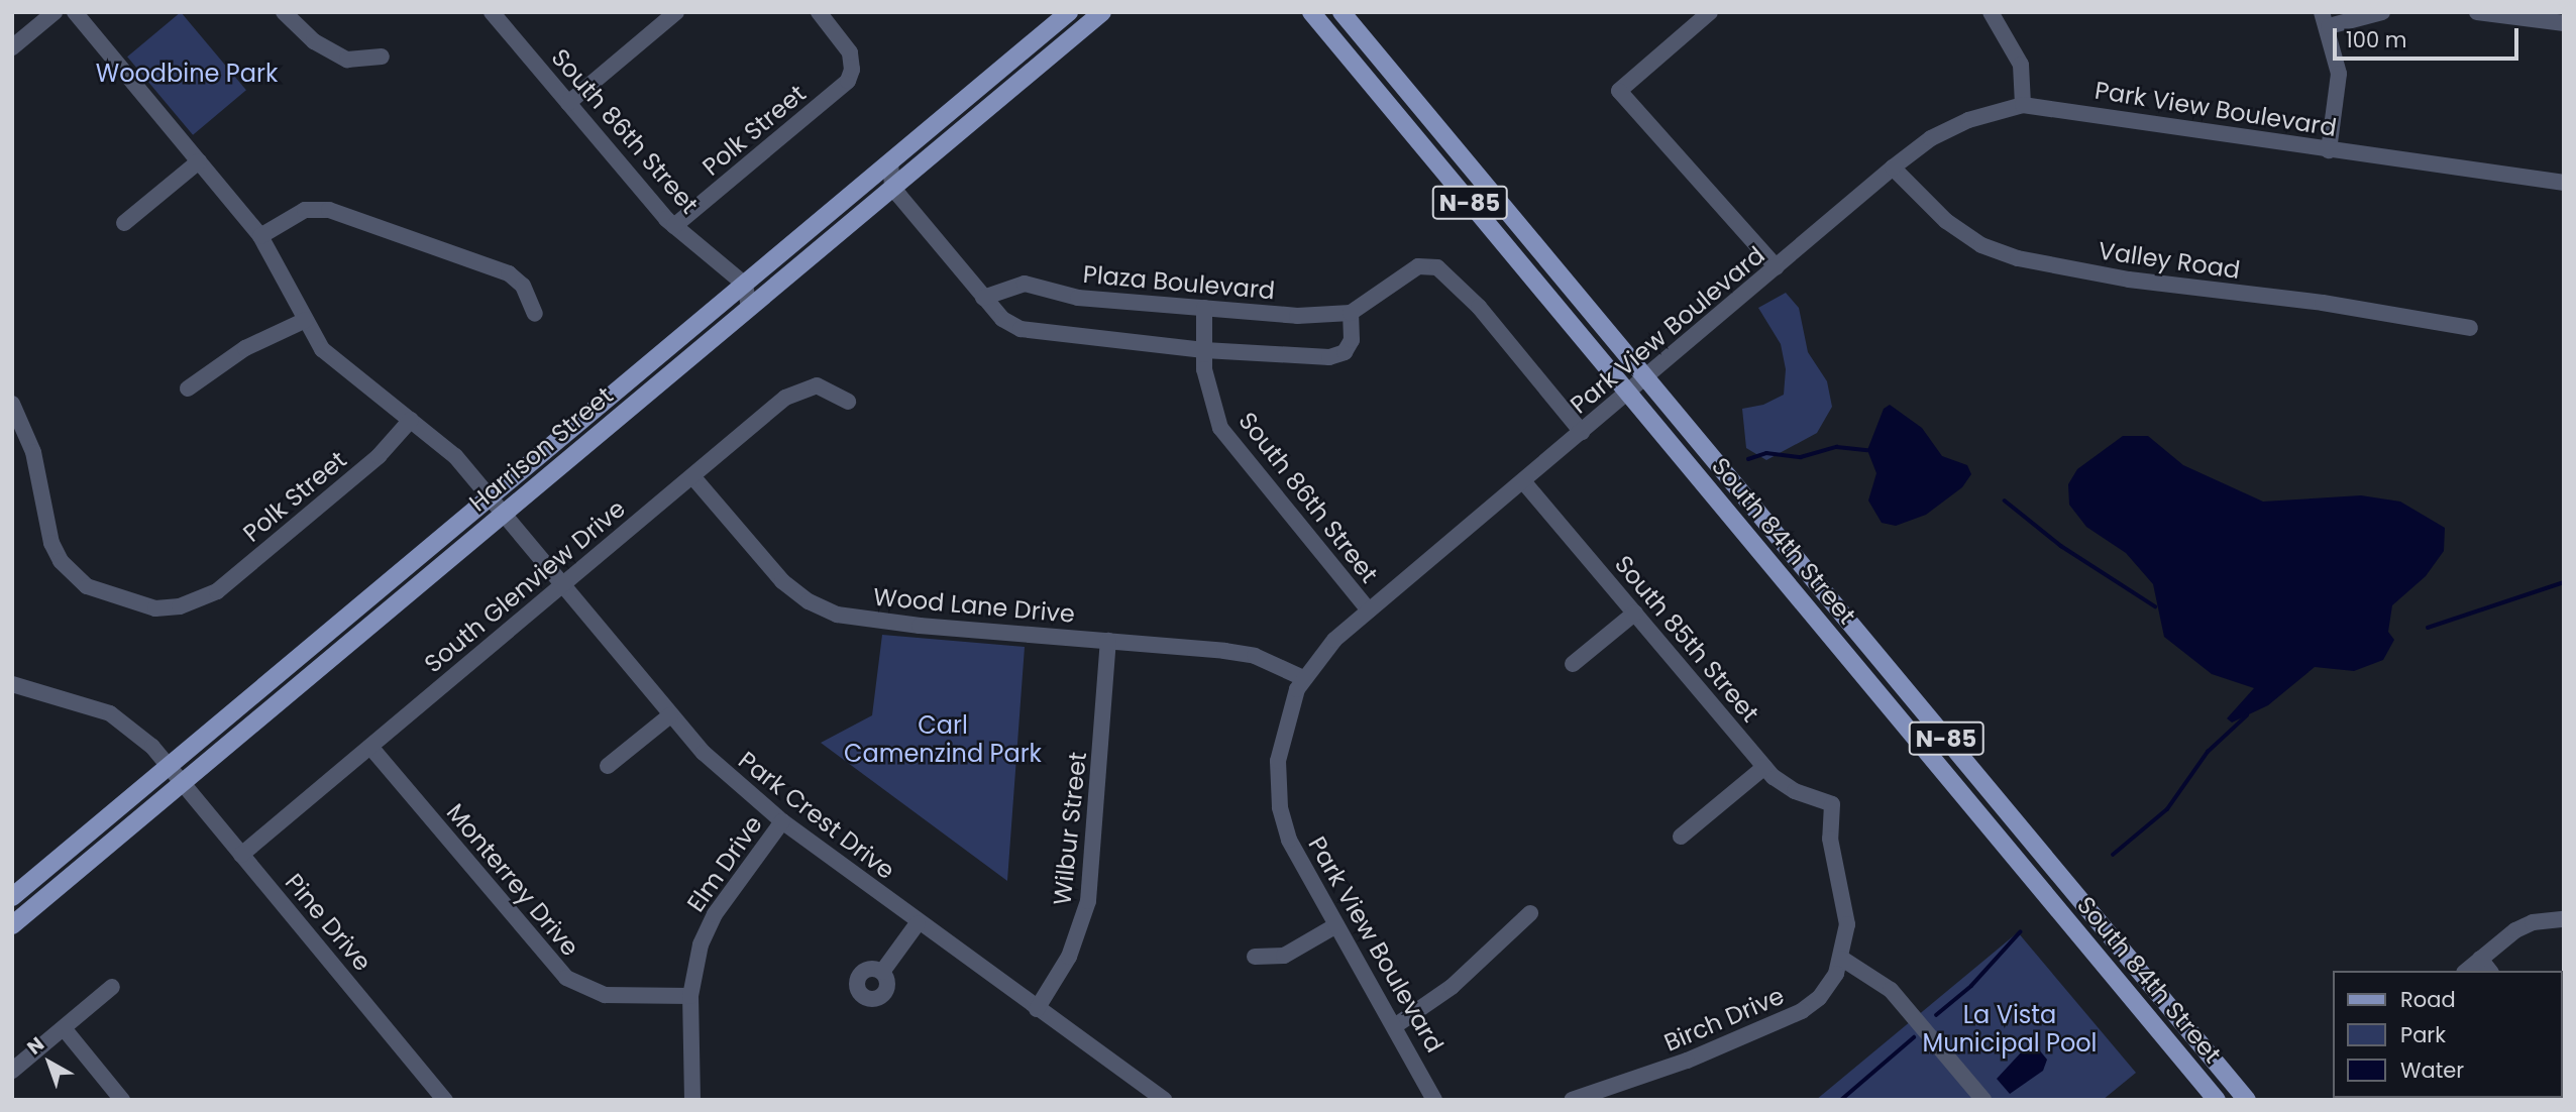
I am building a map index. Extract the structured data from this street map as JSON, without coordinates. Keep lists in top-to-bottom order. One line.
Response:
{"streets":{"main road":["N-85","Harrison Street","South 84th Street"],"street":["Park View Boulevard","Polk Street","South 86th Street","Valley Road","Plaza Boulevard","South Glenview Drive","Wood Lane Drive","South 85th Street","Park Crest Drive","Wilbur Street","Elm Drive","Monterrey Drive","Pine Drive","Birch Drive"]},"crossings":[["Park View Boulevard","South 86th Street"],["Park View Boulevard","Valley Road"],["Park View Boulevard","Plaza Boulevard"],["Park View Boulevard","South 84th Street"],["Park View Boulevard","Wood Lane Drive"],["Park View Boulevard","South 85th Street"],["Polk Street","South 86th Street"],["Polk Street","Park Crest Drive"],["South 86th Street","Plaza Boulevard"],["South 86th Street","Harrison Street"],["Harrison Street","Park Crest Drive"],["Harrison Street","Pine Drive"],["South Glenview Drive","Wood Lane Drive"],["South Glenview Drive","Park Crest Drive"],["South Glenview Drive","Monterrey Drive"],["South Glenview Drive","Pine Drive"],["Wood Lane Drive","Wilbur Street"],["South 85th Street","Birch Drive"],["Park Crest Drive","Wilbur Street"],["Park Crest Drive","Elm Drive"],["Elm Drive","Monterrey Drive"]],"parks":["Woodbine Park","Carl Camenzind Park","La Vista Municipal Pool"],"legend":["Road","Park","Water"],"scale_bar":"100 m","north":"top left"}
